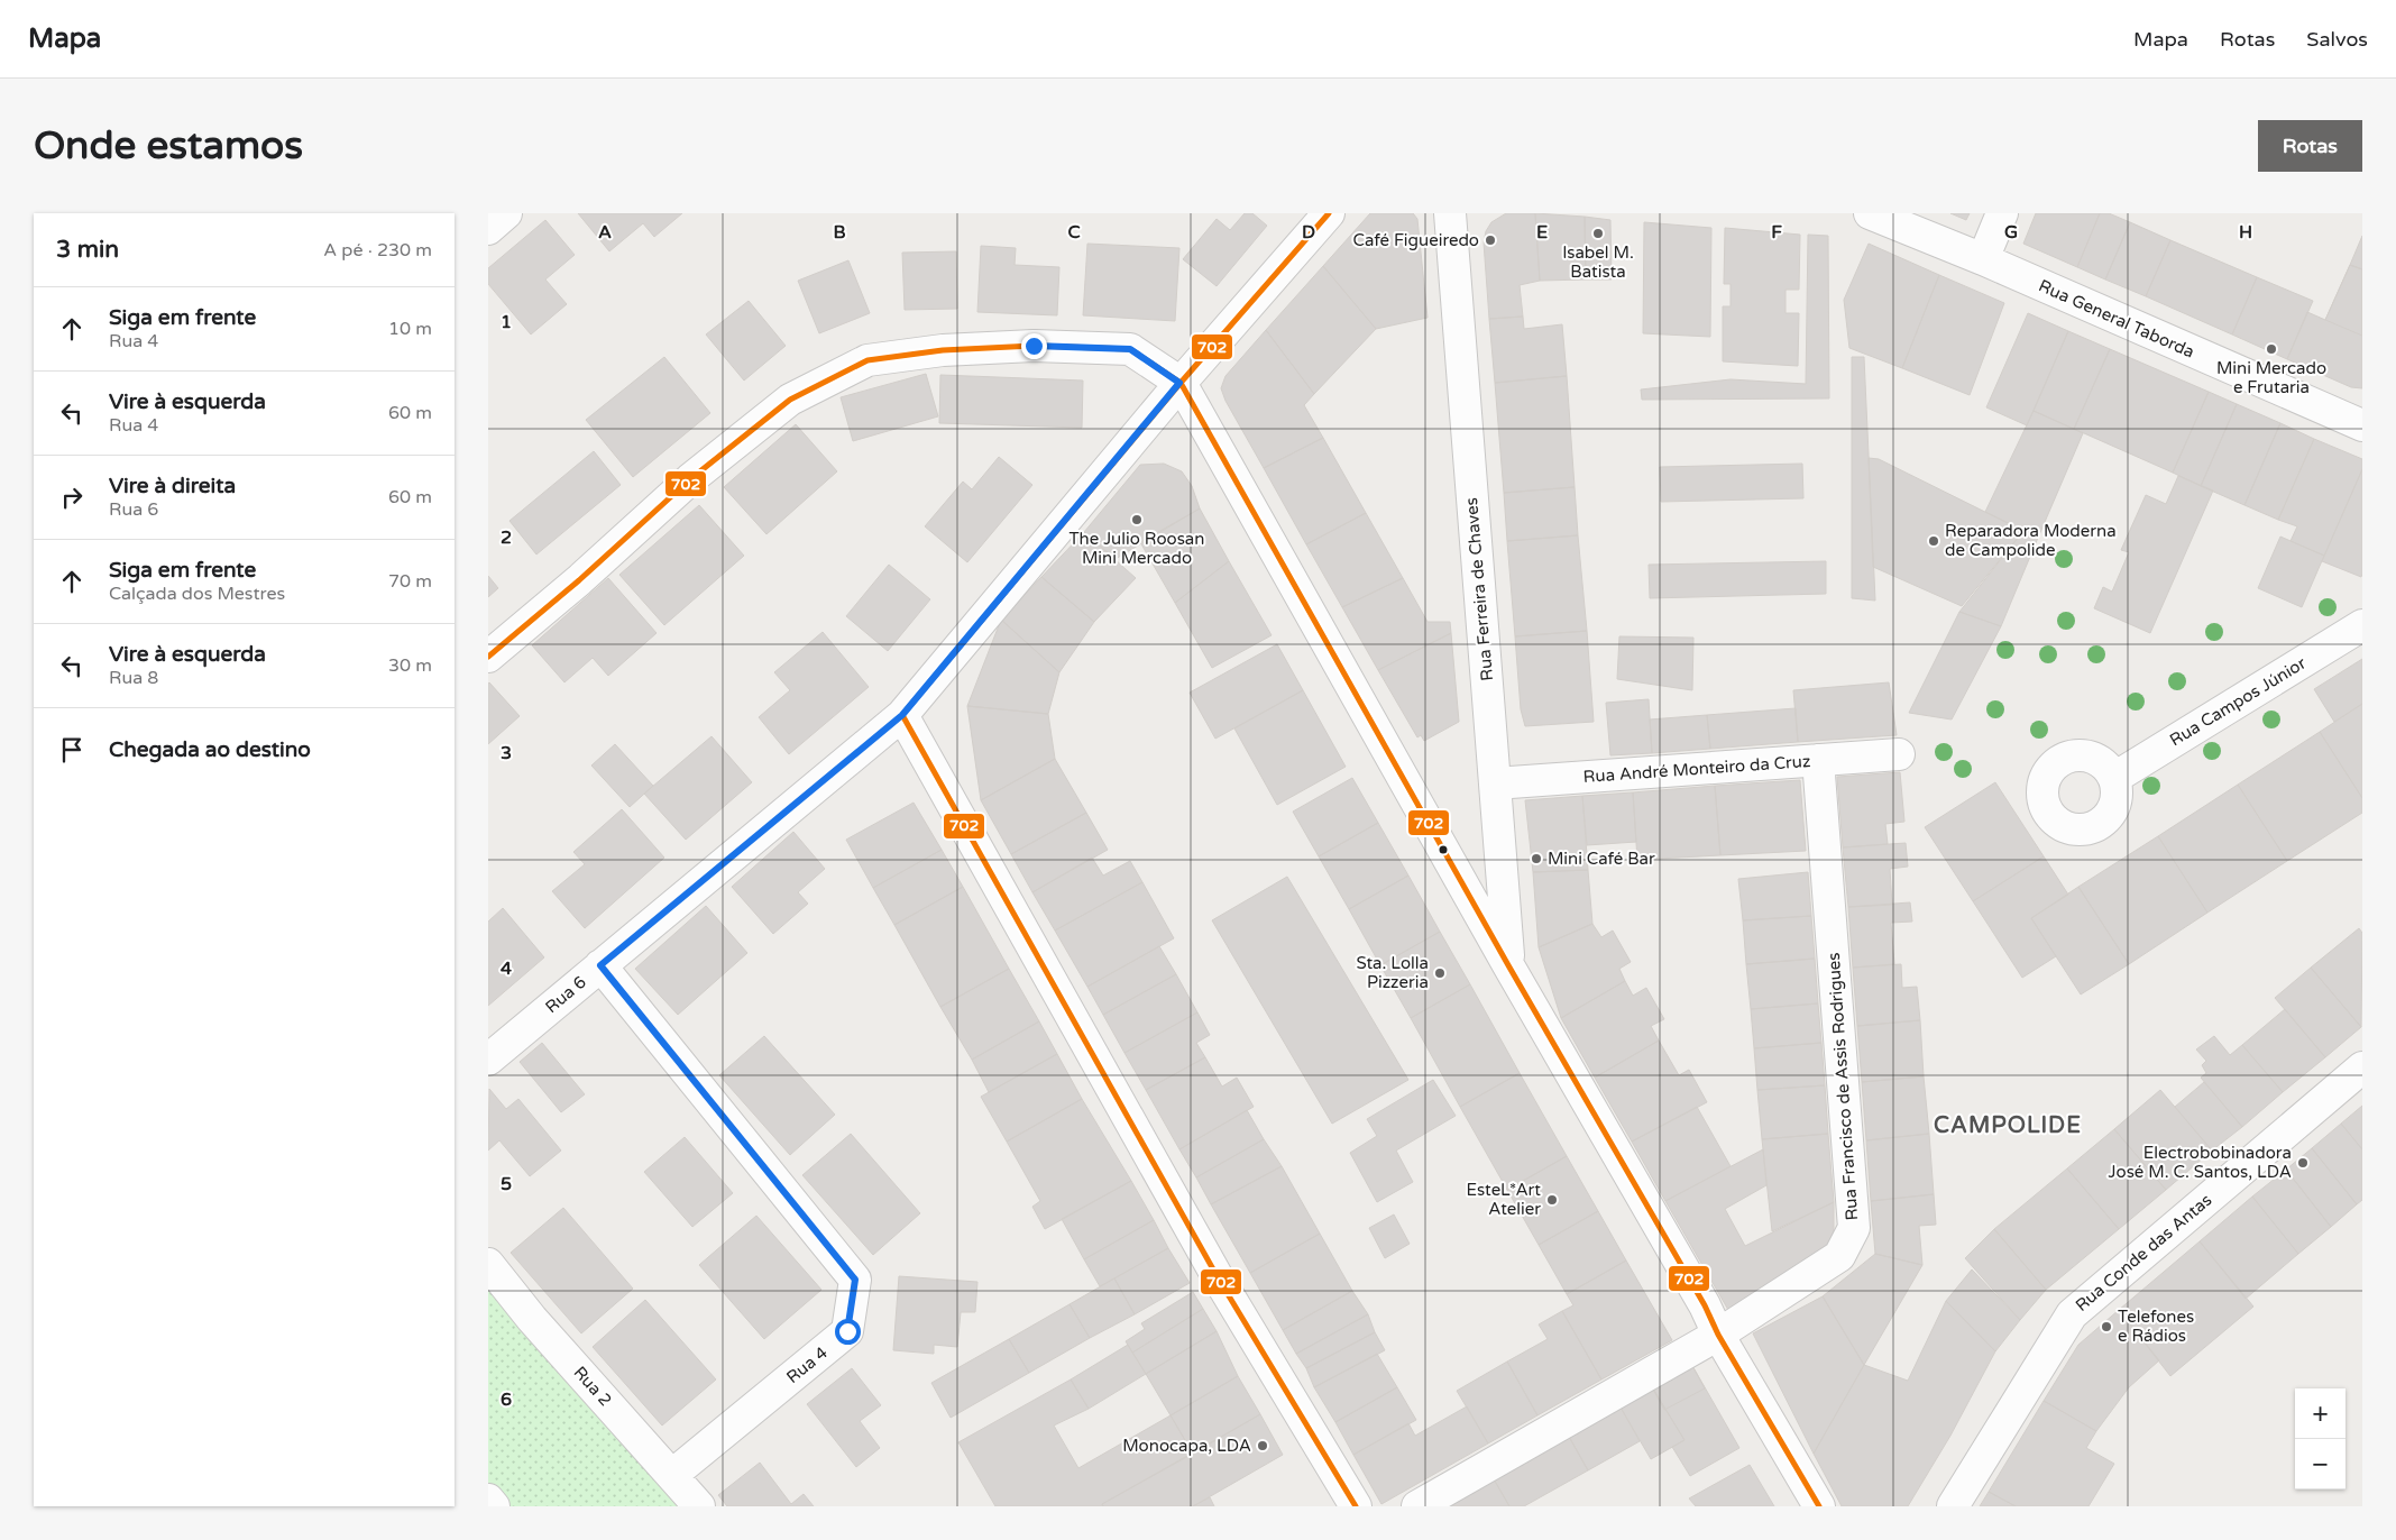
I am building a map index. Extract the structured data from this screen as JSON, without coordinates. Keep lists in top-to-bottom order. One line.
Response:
{"streets":{"street":["Rua General Taborda","Rua Ferreira de Chaves","Rua Campos Júnior","Rua André Monteiro da Cruz","Rua 6","Rua Francisco de Assis Rodrigues","Rua Conde das Antas","Rua 4","Rua 2"]},"crossings":[["Rua Ferreira de Chaves","Rua André Monteiro da Cruz"],["Rua André Monteiro da Cruz","Rua Francisco de Assis Rodrigues"],["Rua 6","Rua 4"],["Rua 4","Rua 2"]],"districts":["CAMPOLIDE"],"places":["Isabel M. Batista","Café Figueiredo","Mini Mercado e Frutaria","The Julio Roosan Mini Mercado","Reparadora Moderna de Campolide","Mini Café Bar","Sta. Lolla Pizzeria","Electrobobinadora José M. C. Santos, LDA","EsteL*Art Atelier","Telefones e Rádios","Monocapa, LDA"],"lines":["transit line 702"],"page":{"header":"Mapa","nav":["Mapa","Rotas","Salvos"],"buttons":"Rotas","title":"Onde estamos","heading":["3 min","A pé · 230 m"],"list":[["Siga em frente","Rua 4","10 m"],["Vire à esquerda","Rua 4","60 m"],["Vire à direita","Rua 6","60 m"],["Siga em frente","Calçada dos Mestres","70 m"],["Vire à esquerda","Rua 8","30 m"],"Chegada ao destino"],"map_buttons":["+","−"]},"grid":{"columns":["A","B","C","D","E","F","G","H"],"rows":["1","2","3","4","5","6"]}}
